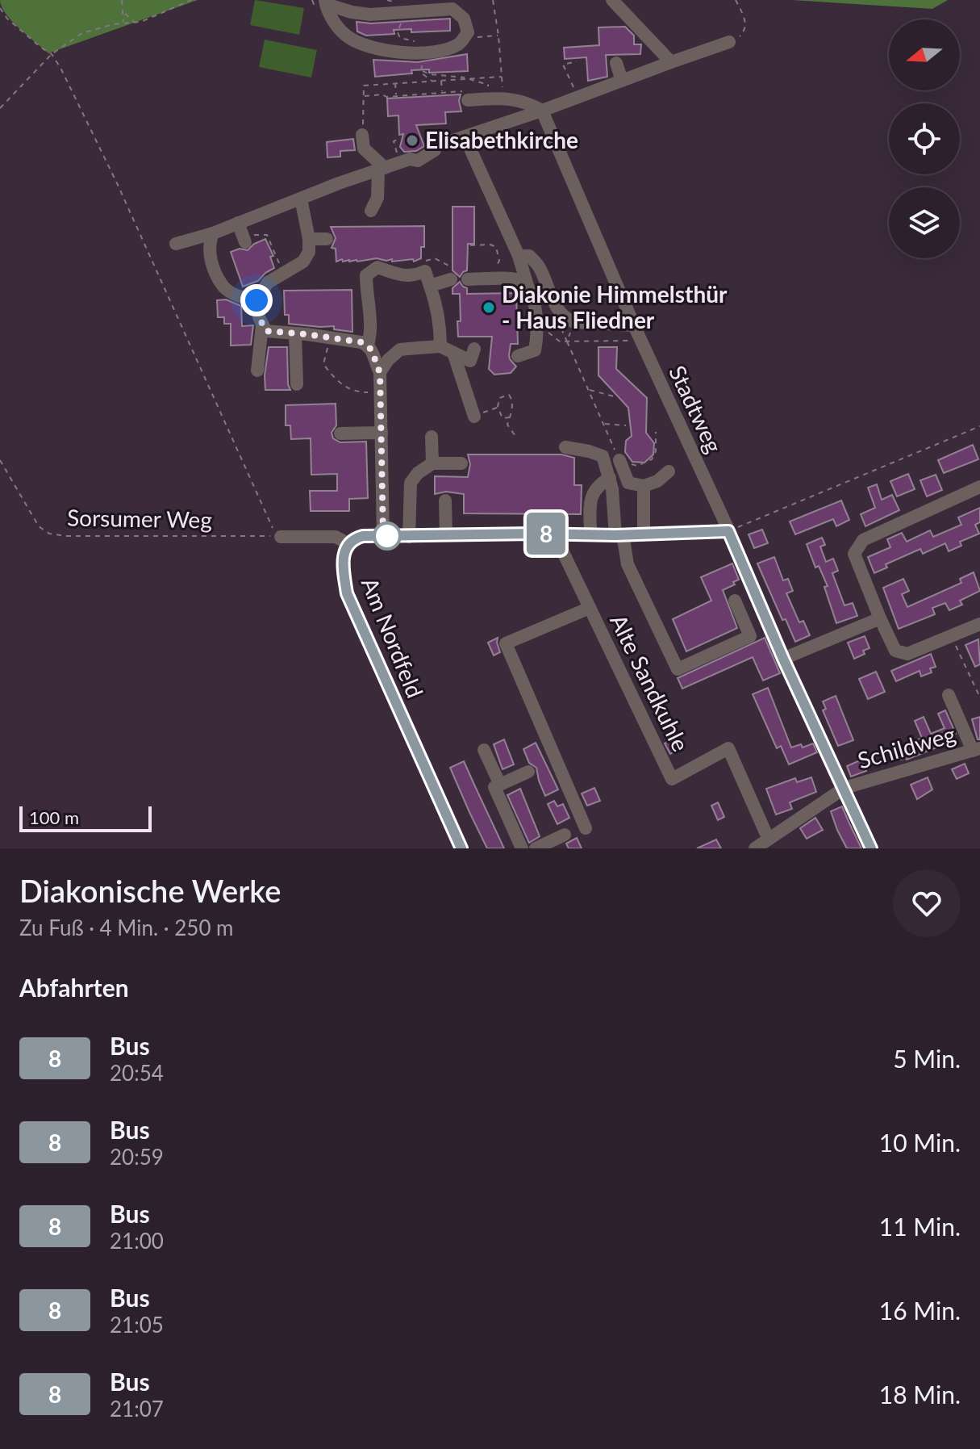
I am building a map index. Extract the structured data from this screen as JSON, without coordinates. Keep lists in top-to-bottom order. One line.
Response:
{"streets":{"street":["Stadtweg","Am Nordfeld","Alte Sandkuhle","Schildweg"],"path":["Sorsumer Weg"]},"crossings":[["Stadtweg","Schildweg"]],"places":["Elisabethkirche","Diakonie Himmelsthür - Haus Fliedner"],"lines":["bus line 8"],"scale_bar":"100 m","north":"left","page":{"on_map":"8","scale":"100 m","heading":[["Diakonische Werke","Zu Fuß · 4 Min. · 250 m"],"Abfahrten"],"list":[{"mark":"8","name":"Bus","note":"20:54","value":"5 Min."},{"mark":"8","name":"Bus","note":"20:59","value":"10 Min."},{"mark":"8","name":"Bus","note":"21:00","value":"11 Min."},{"mark":"8","name":"Bus","note":"21:05","value":"16 Min."},{"mark":"8","name":"Bus","note":"21:07","value":"18 Min."}]}}
